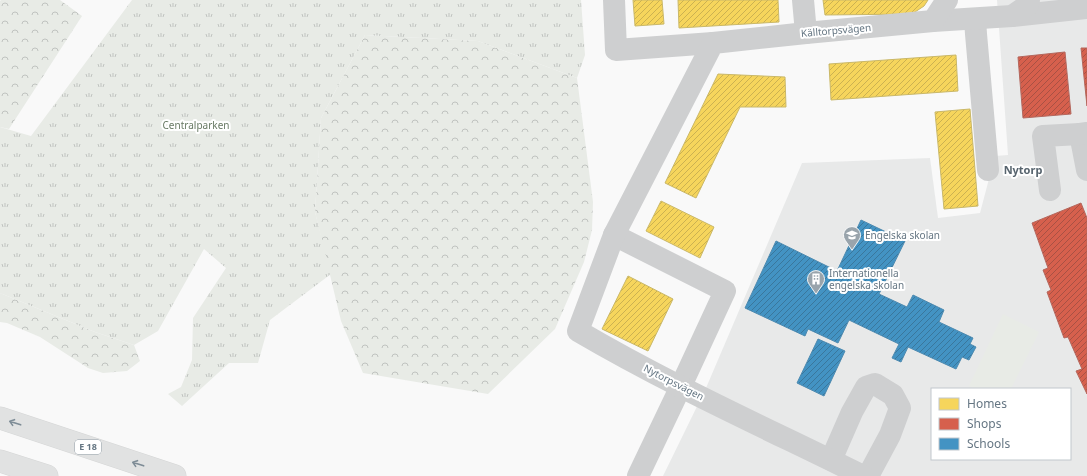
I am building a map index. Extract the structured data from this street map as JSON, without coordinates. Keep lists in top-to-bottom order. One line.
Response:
{"streets":{"highway":["E 18"],"street":["Källtorpsvägen","Nytorpsvägen"]},"districts":["Nytorp"],"parks":["Centralparken"],"places":{"school or university":["Engelska skolan"],"building":["Internationella engelska skolan"]},"legend":["Homes","Shops","Schools"]}
